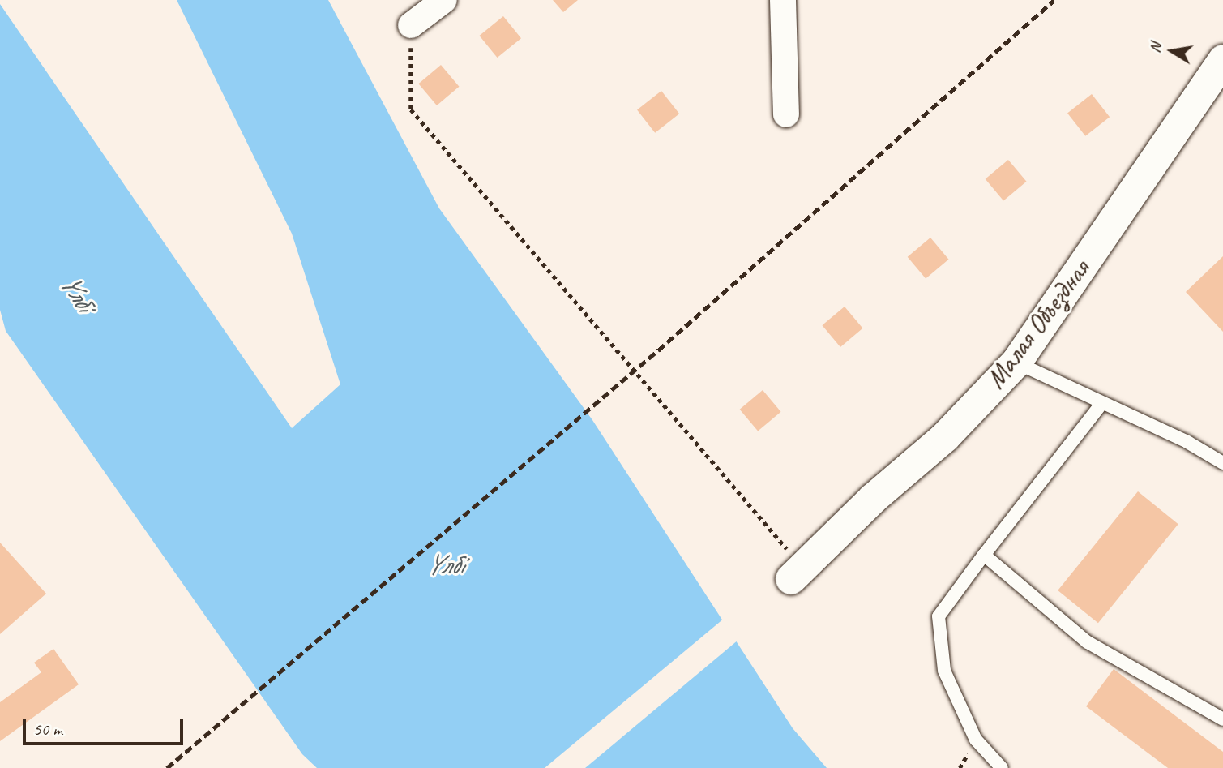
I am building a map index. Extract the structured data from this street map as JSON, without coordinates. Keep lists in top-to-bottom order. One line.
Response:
{"streets":{"main road":["Малая Объездная"]},"water":["Үлбі"],"scale_bar":"50 m","north":"left"}
